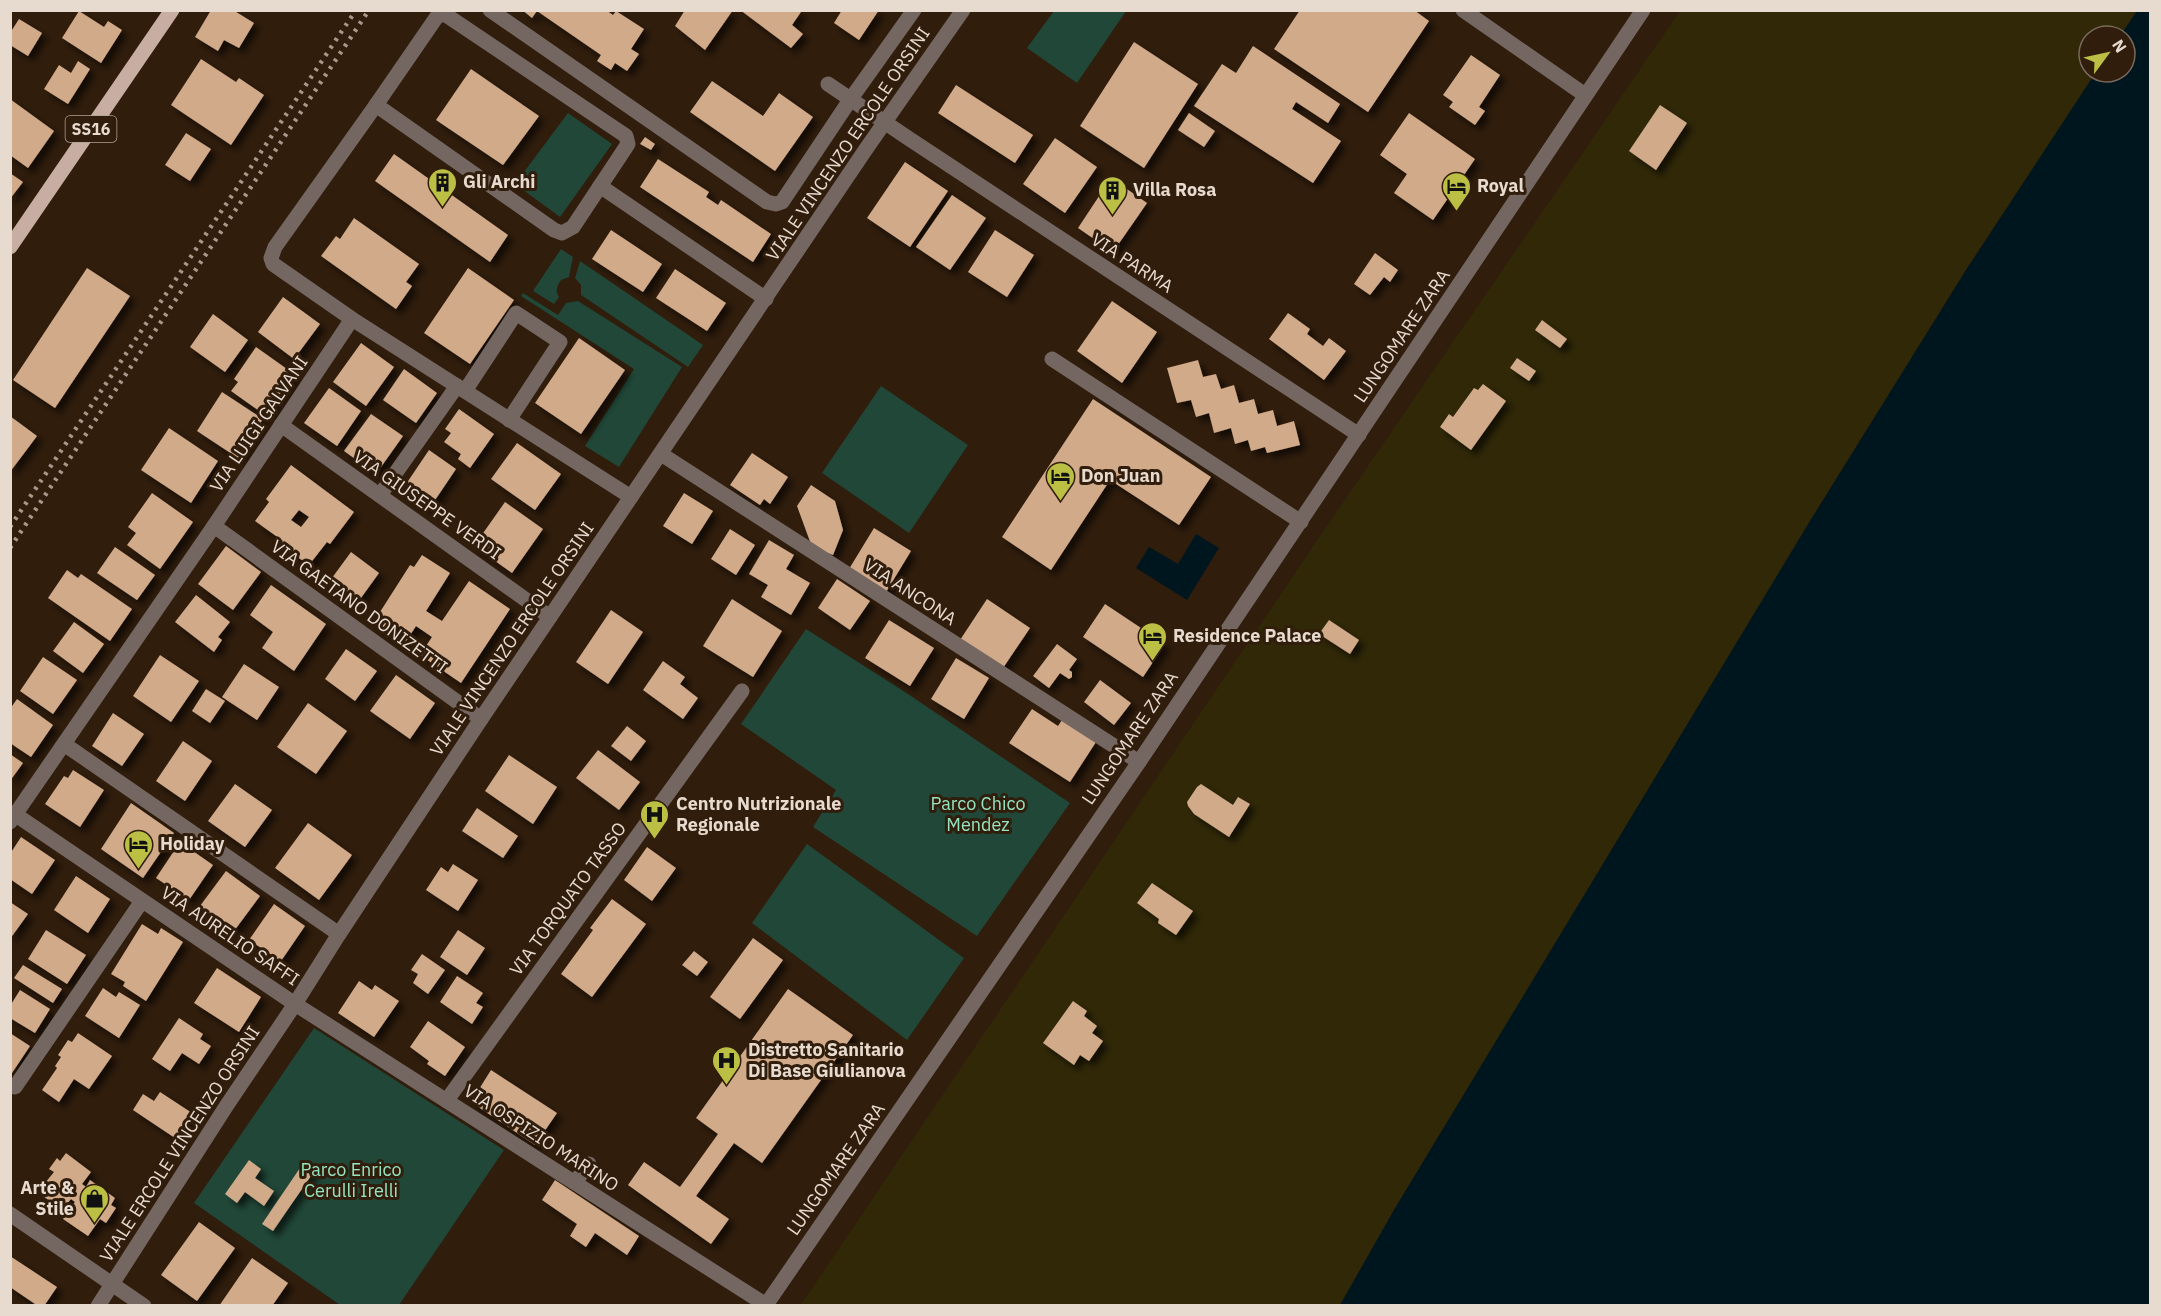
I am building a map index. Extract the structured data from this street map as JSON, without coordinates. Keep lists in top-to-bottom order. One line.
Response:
{"streets":{"main road":["SS16"],"street":["VIALE VINCENZO ERCOLE ORSINI","VIA PARMA","LUNGOMARE ZARA","VIA LUIGI GALVANI","VIA GIUSEPPE VERDI","VIA ANCONA","VIA GAETANO DONIZETTI","VIA TORQUATO TASSO","VIA AURELIO SAFFI","VIA OSPIZIO MARINO","VIALE ERCOLE VINCENZO ORSINI"]},"crossings":[["VIALE VINCENZO ERCOLE ORSINI","VIA PARMA"],["VIALE VINCENZO ERCOLE ORSINI","VIA GIUSEPPE VERDI"],["VIALE VINCENZO ERCOLE ORSINI","VIA ANCONA"],["VIALE VINCENZO ERCOLE ORSINI","VIA GAETANO DONIZETTI"],["VIALE VINCENZO ERCOLE ORSINI","VIA AURELIO SAFFI"],["VIALE VINCENZO ERCOLE ORSINI","VIA OSPIZIO MARINO"],["VIALE VINCENZO ERCOLE ORSINI","VIALE ERCOLE VINCENZO ORSINI"],["VIA PARMA","LUNGOMARE ZARA"],["LUNGOMARE ZARA","VIA ANCONA"],["LUNGOMARE ZARA","VIA OSPIZIO MARINO"],["VIA LUIGI GALVANI","VIA GIUSEPPE VERDI"],["VIA LUIGI GALVANI","VIA GAETANO DONIZETTI"],["VIA LUIGI GALVANI","VIA AURELIO SAFFI"],["VIA TORQUATO TASSO","VIA OSPIZIO MARINO"],["VIA AURELIO SAFFI","VIA OSPIZIO MARINO"],["VIA AURELIO SAFFI","VIALE ERCOLE VINCENZO ORSINI"],["VIA OSPIZIO MARINO","VIALE ERCOLE VINCENZO ORSINI"]],"parks":["Parco Chico Mendez","Parco Enrico Cerulli Irelli"],"places":{"building":["Gli Archi","Villa Rosa"],"hotel":["Royal","Don Juan","Residence Palace","Holiday"],"hospital":["Centro Nutrizionale Regionale","Distretto Sanitario Di Base Giulianova"],"shop":["Arte & Stile"]},"north":"top right"}
